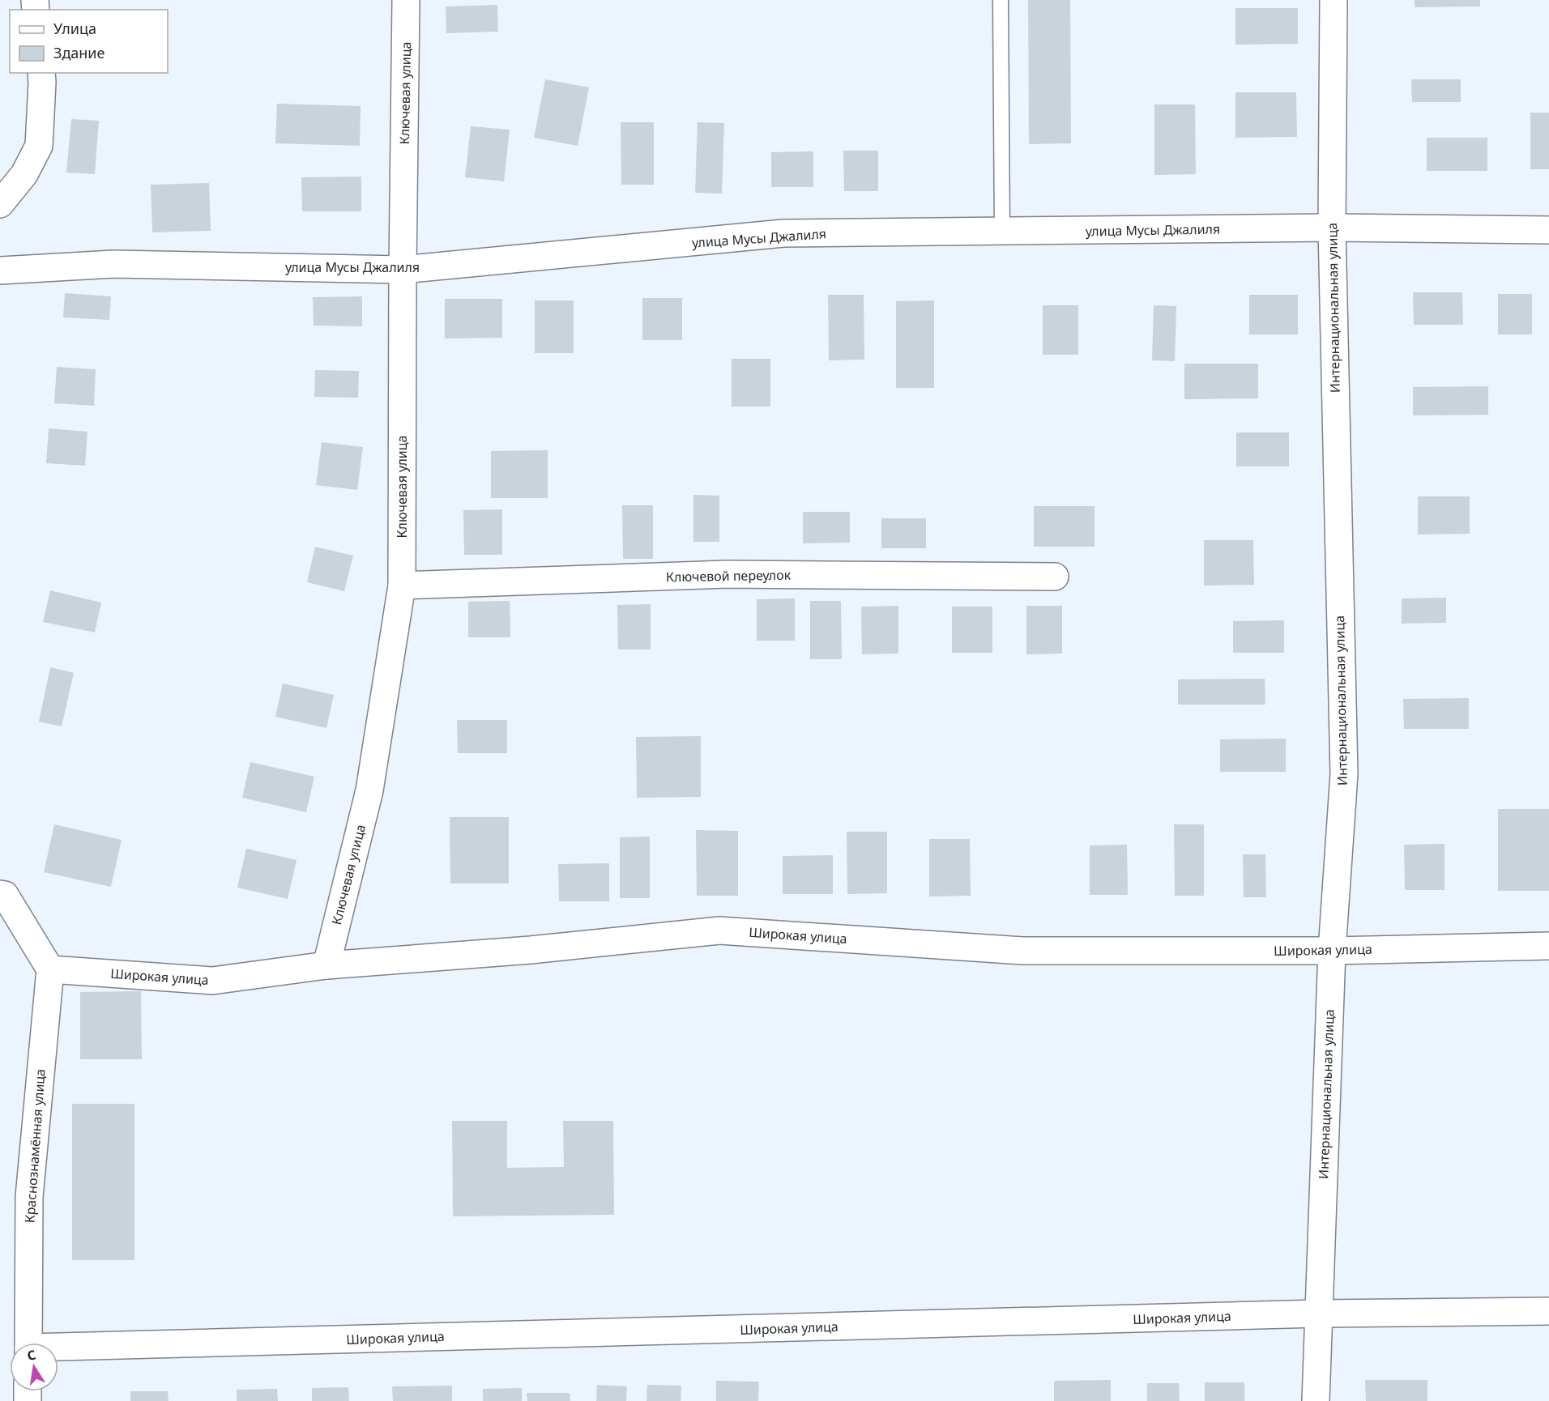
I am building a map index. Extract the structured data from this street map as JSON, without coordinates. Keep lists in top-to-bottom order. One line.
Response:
{"streets":{"street":["Ключевая улица","улица Мусы Джалиля","Интернациональная улица","Ключевой переулок","Широкая улица","Краснознамённая улица"]},"crossings":[["Ключевая улица","улица Мусы Джалиля"],["Ключевая улица","Ключевой переулок"],["Ключевая улица","Широкая улица"],["улица Мусы Джалиля","Интернациональная улица"],["Интернациональная улица","Широкая улица"],["Широкая улица","Краснознамённая улица"]],"legend":["Улица","Здание"],"north":"top"}
